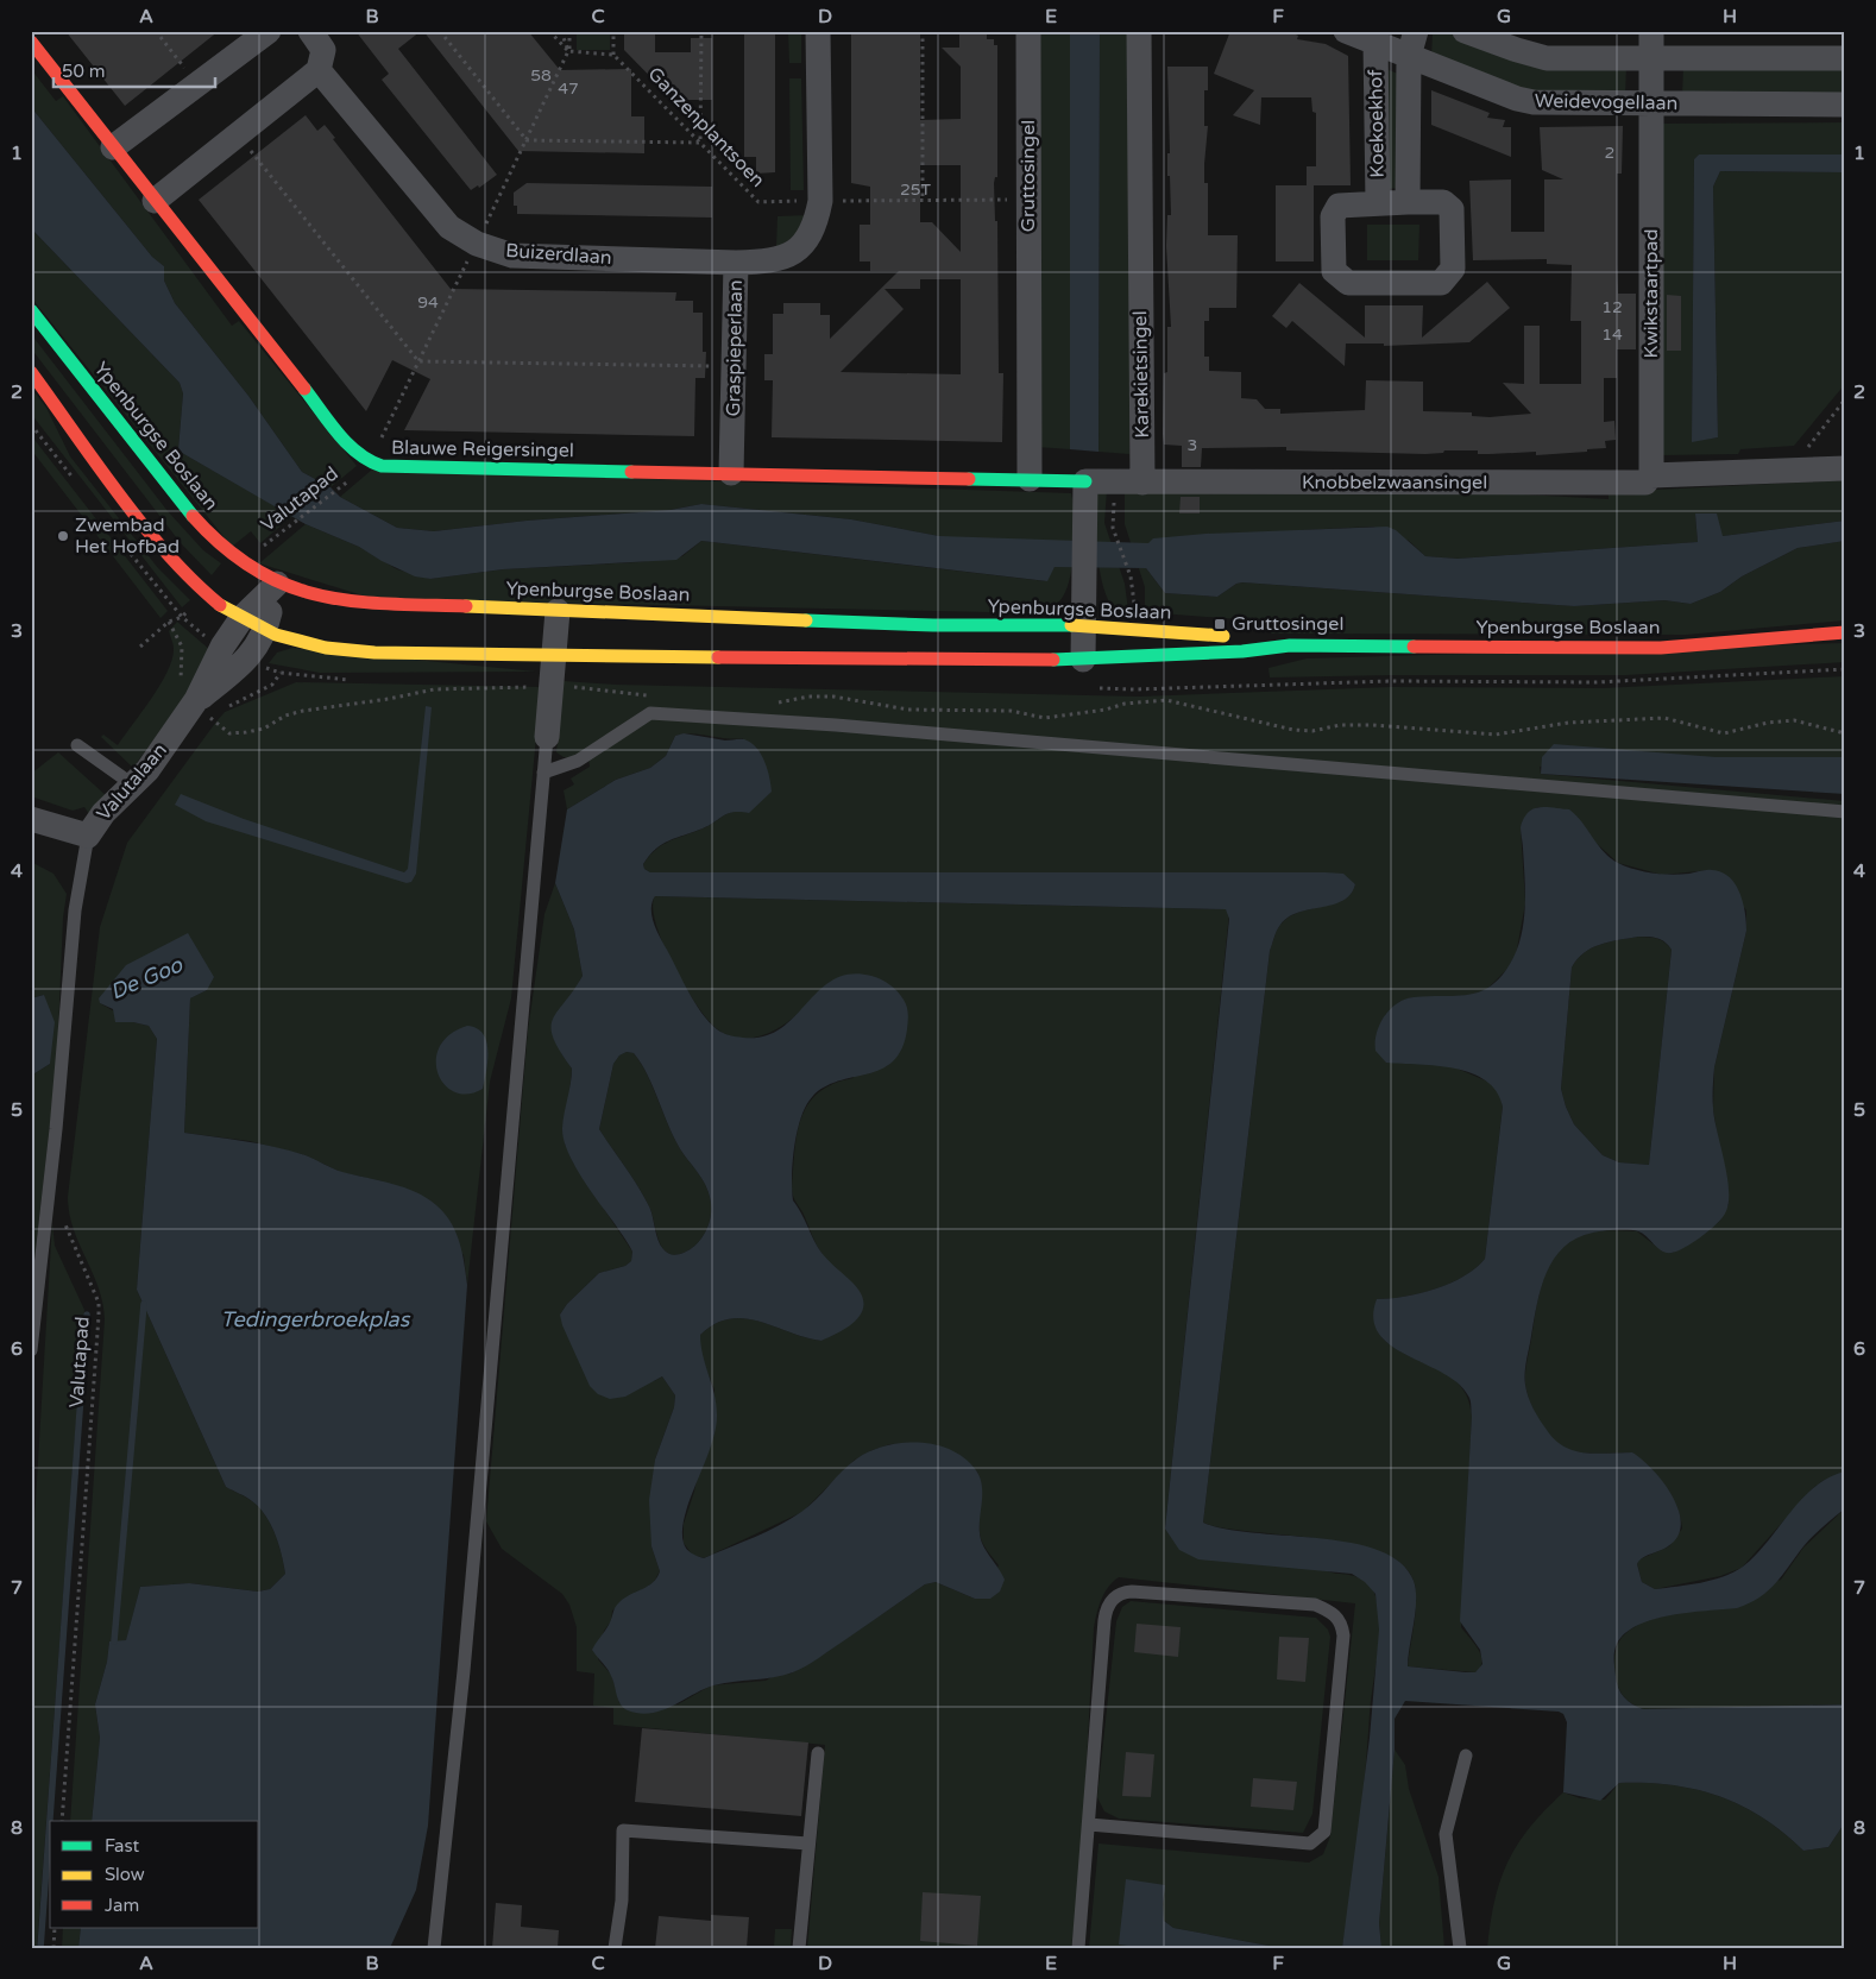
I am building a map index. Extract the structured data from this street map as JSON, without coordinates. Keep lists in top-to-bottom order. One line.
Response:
{"streets":{"main road":["Ypenburgse Boslaan","Blauwe Reigersingel"],"street":["Weidevogellaan","Koekoekhof","Gruttosingel","Buizerdlaan","Kwikstaartpad","Graspieperlaan","Karekietsingel","Knobbelzwaansingel","Valutalaan"],"path":["Ganzenplantsoen","Valutapad"]},"crossings":[["Weidevogellaan","Koekoekhof"],["Weidevogellaan","Kwikstaartpad"],["Ganzenplantsoen","Gruttosingel"],["Ganzenplantsoen","Graspieperlaan"],["Gruttosingel","Blauwe Reigersingel"],["Buizerdlaan","Graspieperlaan"],["Kwikstaartpad","Knobbelzwaansingel"],["Graspieperlaan","Blauwe Reigersingel"],["Karekietsingel","Knobbelzwaansingel"],["Ypenburgse Boslaan","Valutalaan"]],"water":["De Goo","Tedingerbroekplas"],"places":{"other":["Zwembad Het Hofbad"],"transit":["Gruttosingel"]},"house_numbers":["58","47","2","25T","94","12","14","3"],"legend":["Fast","Slow","Jam"],"scale_bar":"50 m","grid":{"columns":["A","B","C","D","E","F","G","H"],"rows":["1","2","3","4","5","6","7","8"]}}
